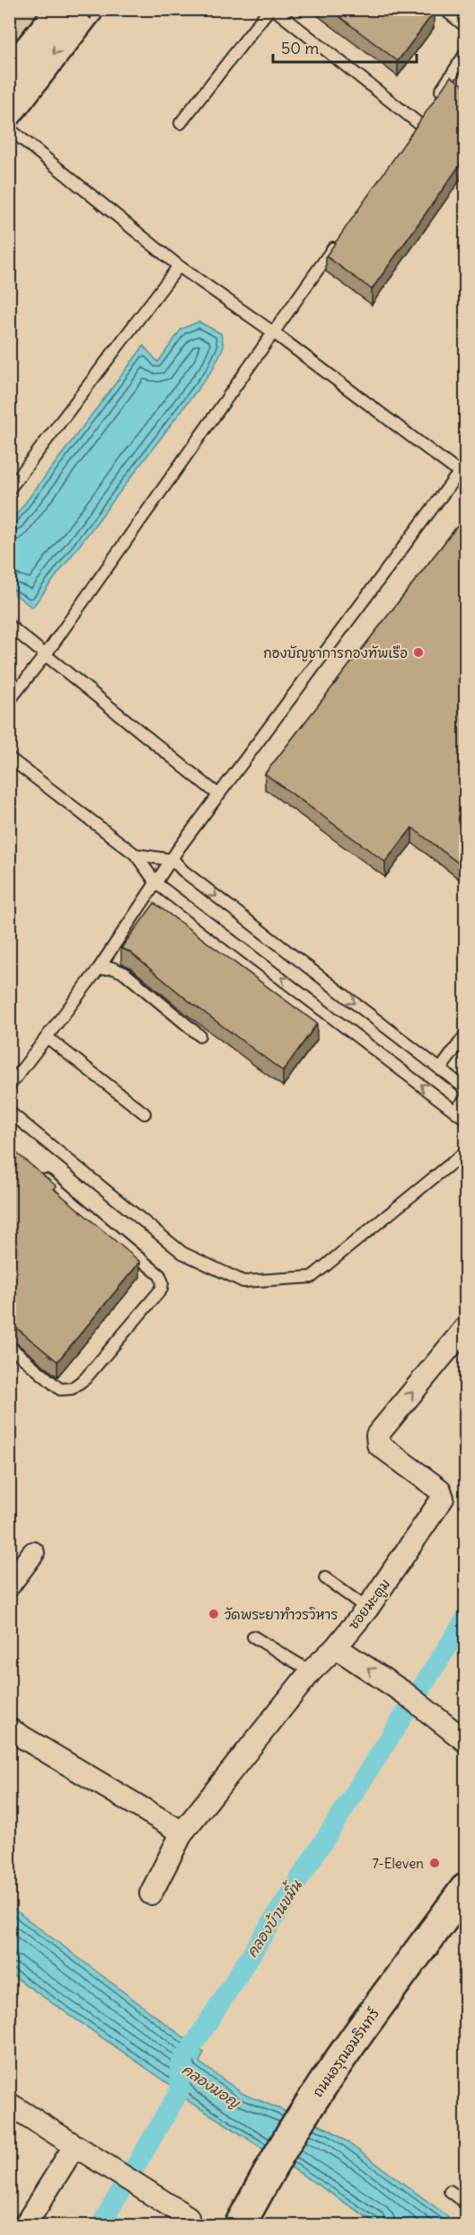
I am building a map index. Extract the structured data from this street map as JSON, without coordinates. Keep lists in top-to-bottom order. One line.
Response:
{"streets":{"main road":["ถนนอรุณอมรินทร์"],"street":["ซอยมะตูม"]},"one_way":["ซอยมะตูม"],"water":["คลองบ้านขมิ้น","คลองมอญ"],"places":["กองบัญชาการกองทัพเรือ","วัดพระยาทําวรวิหาร","7-Eleven"],"scale_bar":"50 m"}
